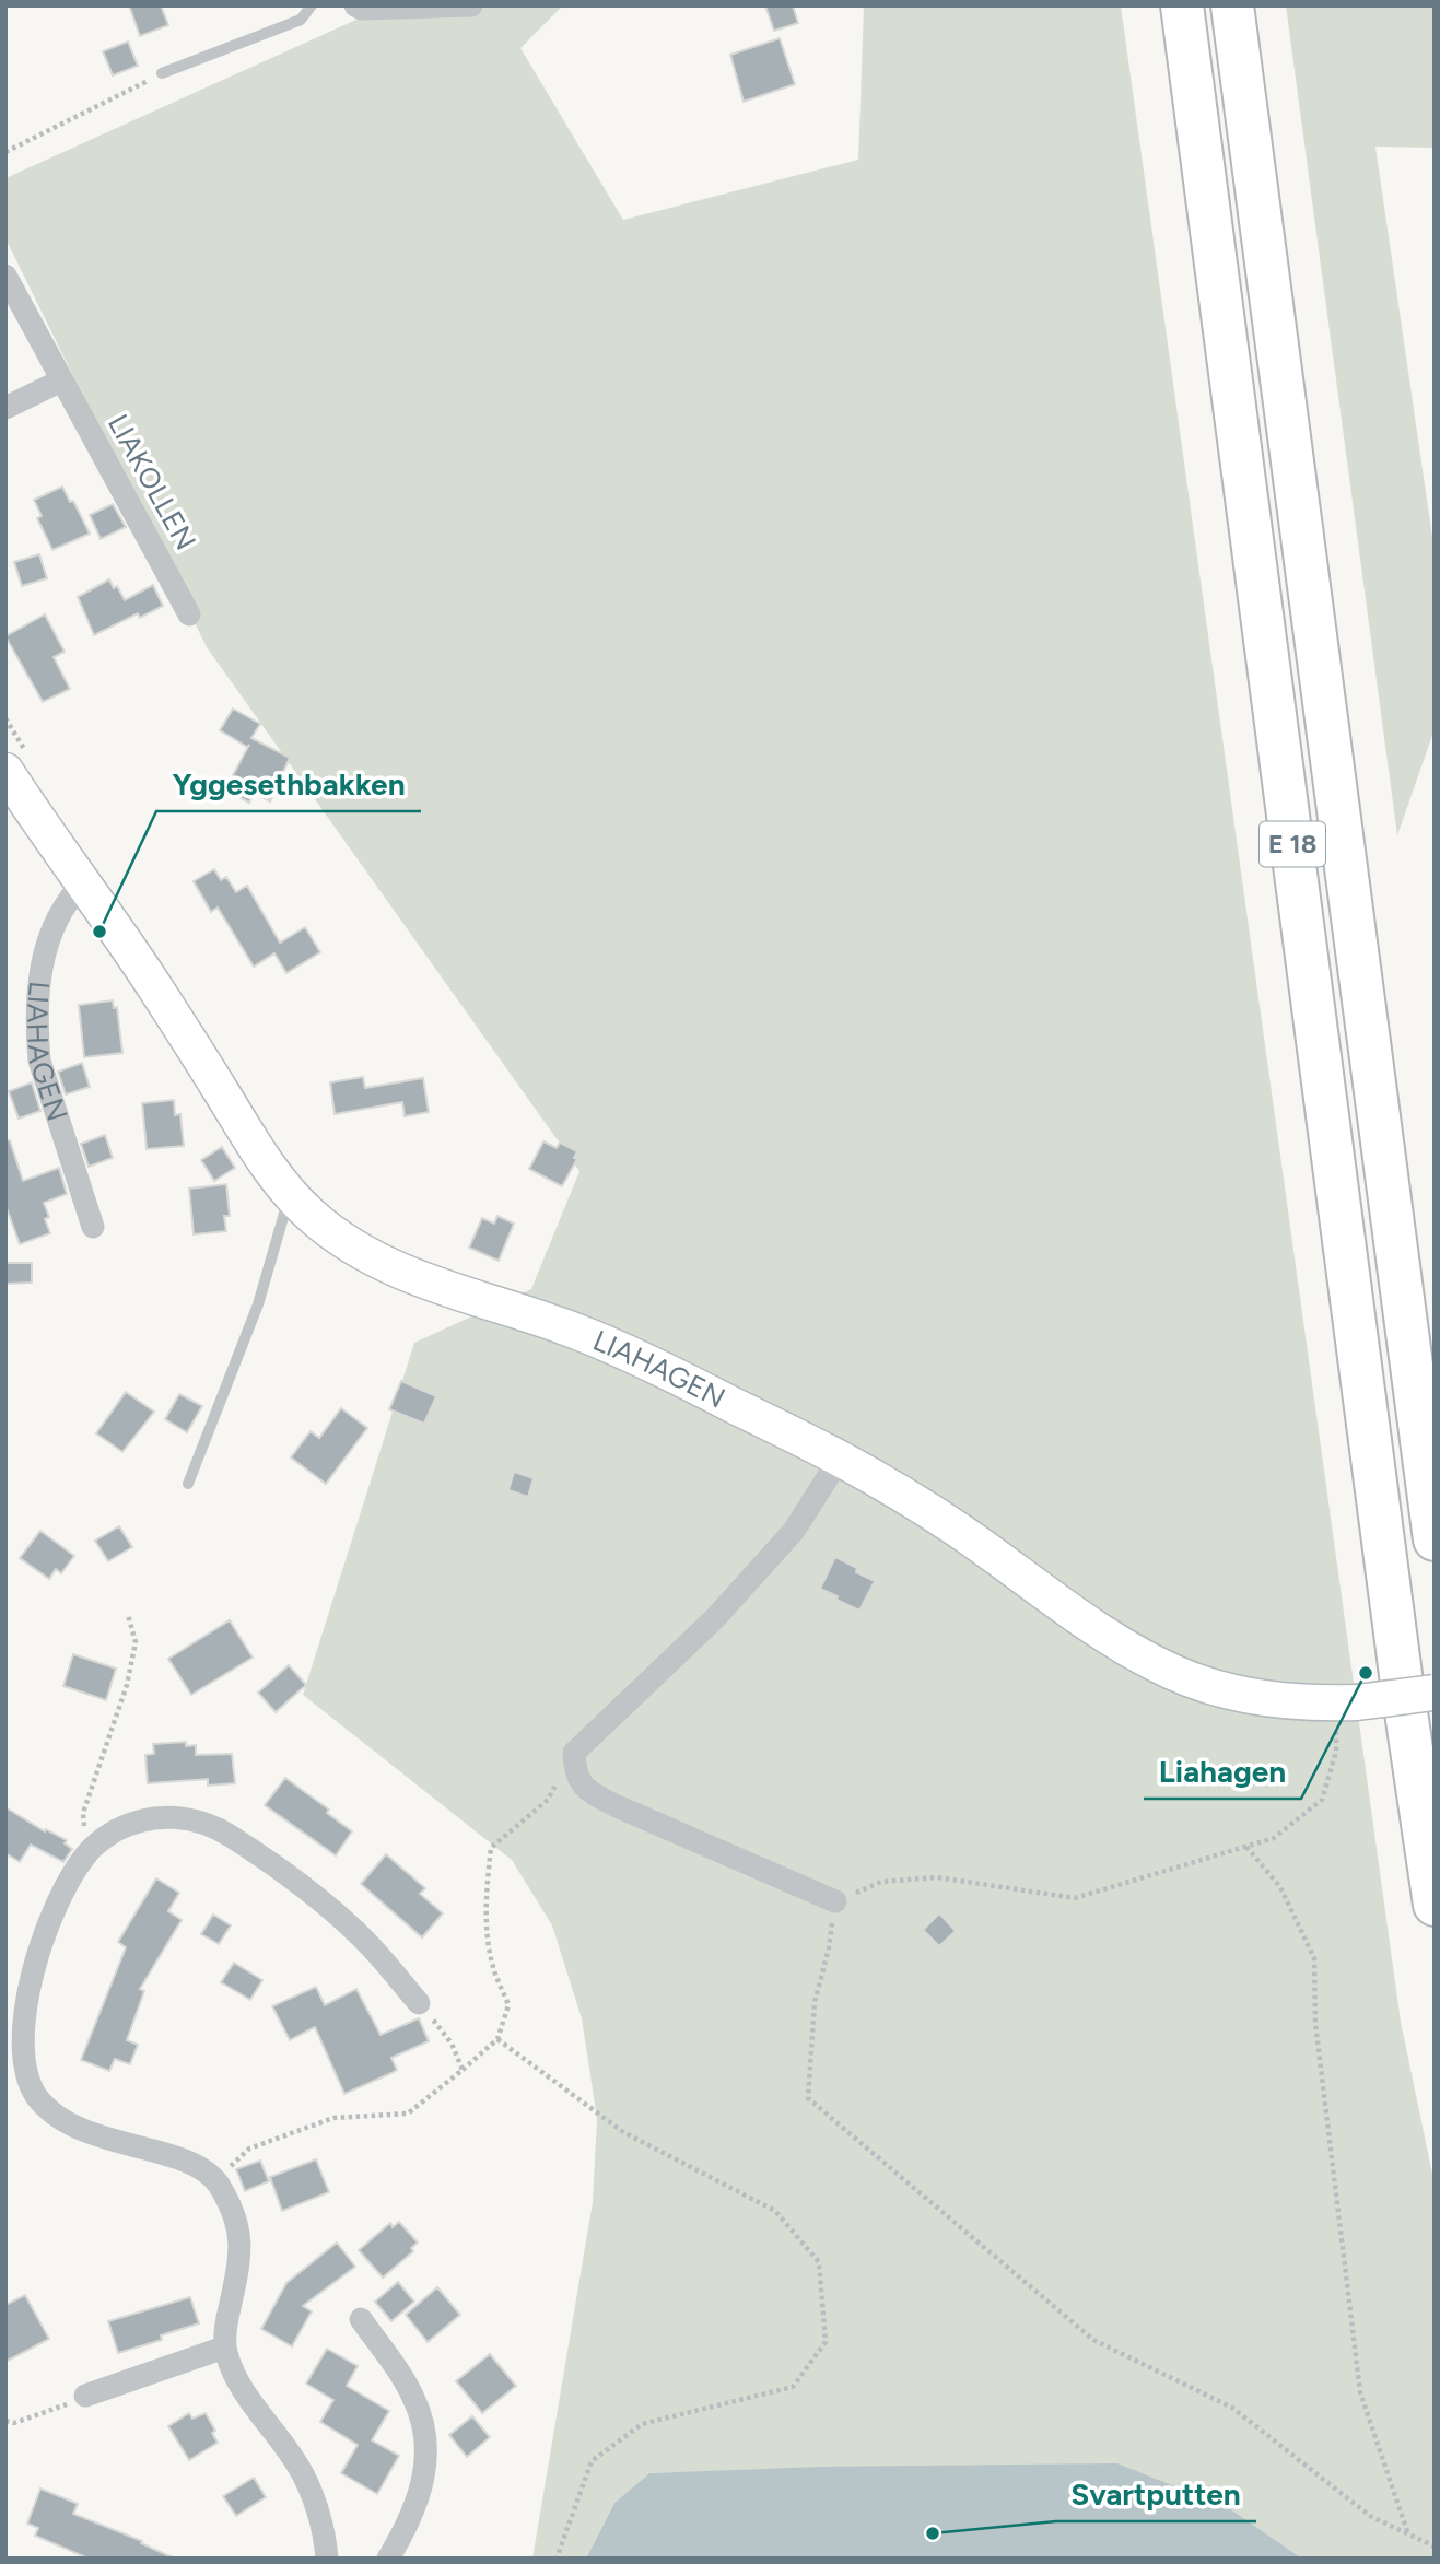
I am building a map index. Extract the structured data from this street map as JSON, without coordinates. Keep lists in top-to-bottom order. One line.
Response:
{"streets":{"highway":["E 18"],"main road":["LIAHAGEN"],"street":["LIAKOLLEN"]},"places":["Yggesethbakken","Liahagen","Svartputten"]}
